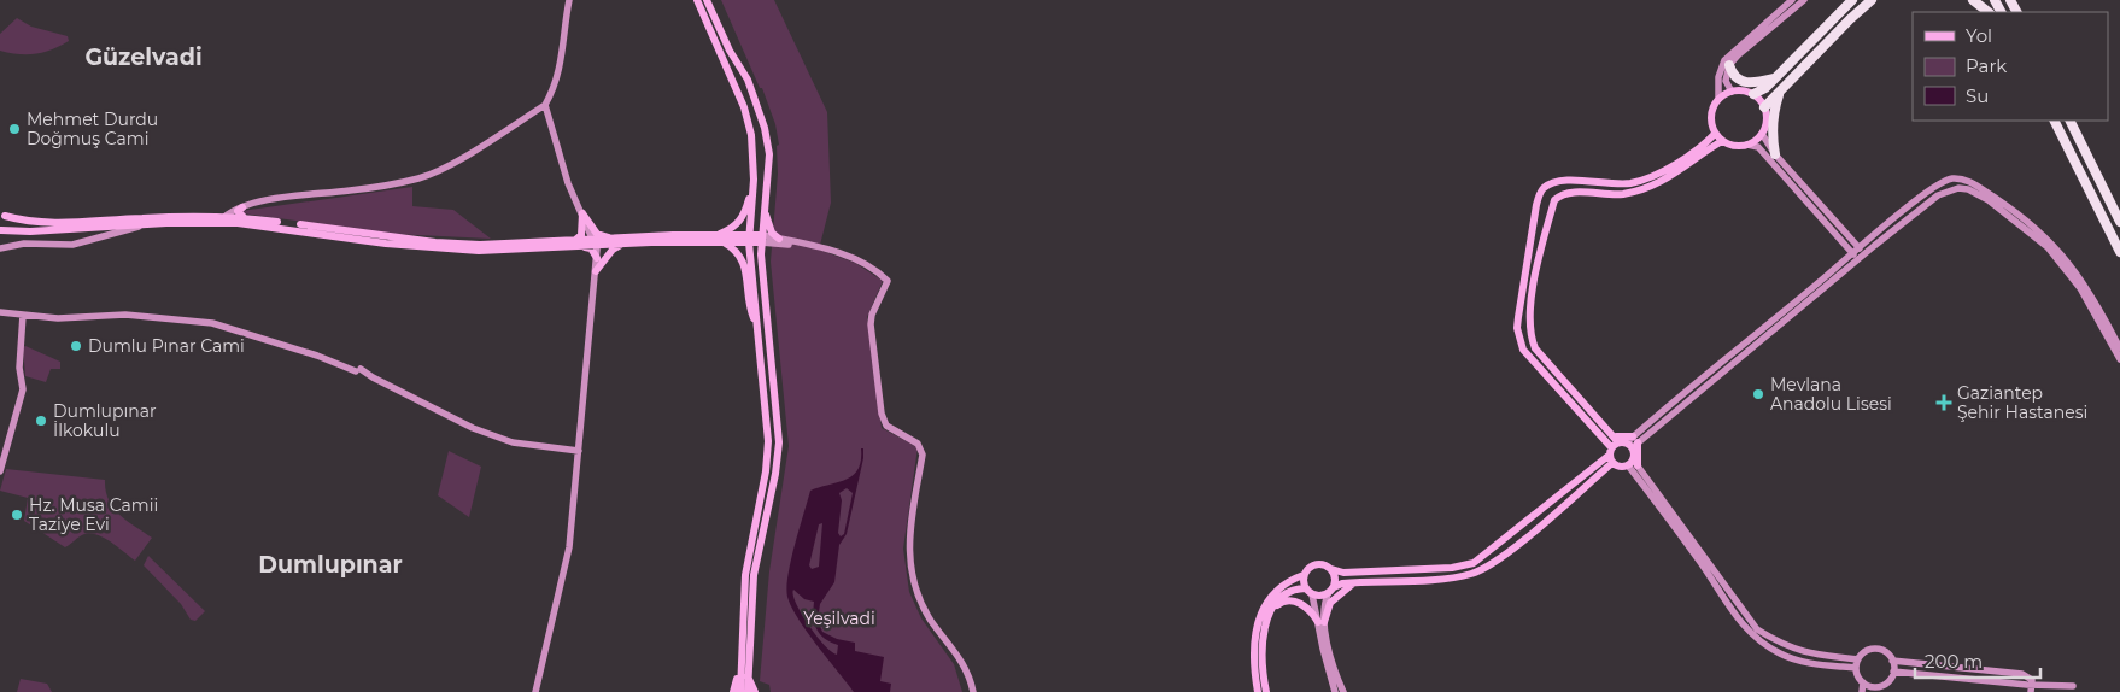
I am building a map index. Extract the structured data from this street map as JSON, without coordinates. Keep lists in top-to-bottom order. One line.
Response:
{"districts":["Güzelvadi","Dumlupınar"],"parks":["Yeşilvadi"],"places":{"other":["Mehmet Durdu Doğmuş Cami","Dumlu Pınar Cami","Mevlana Anadolu Lisesi","Dumlupınar İlkokulu","Hz. Musa Camii Taziye Evi"],"health":["Gaziantep Şehir Hastanesi"]},"legend":["Yol","Park","Su"],"scale_bar":"200 m"}
